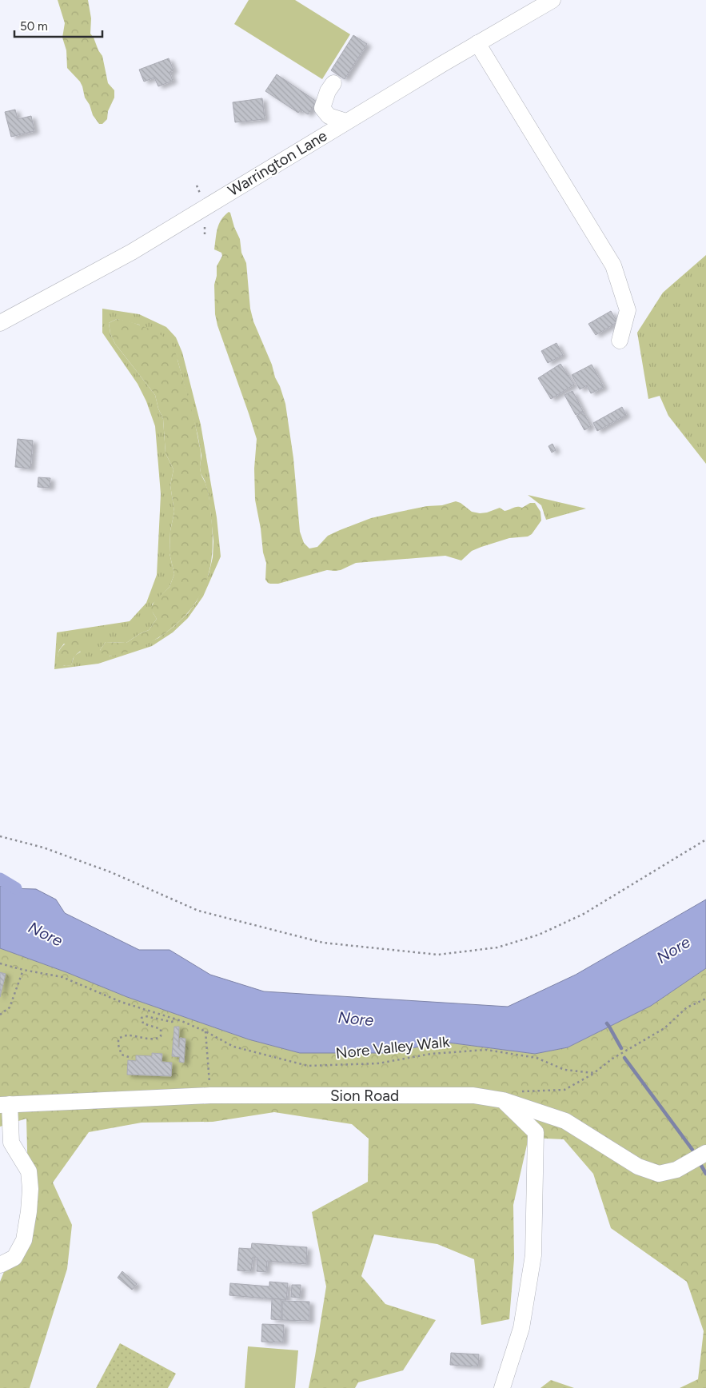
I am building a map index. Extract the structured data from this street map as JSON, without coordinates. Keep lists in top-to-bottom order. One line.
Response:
{"streets":{"street":["Warrington Lane","Sion Road"],"path":["Nore Valley Walk"]},"water":["Nore"],"scale_bar":"50 m"}
